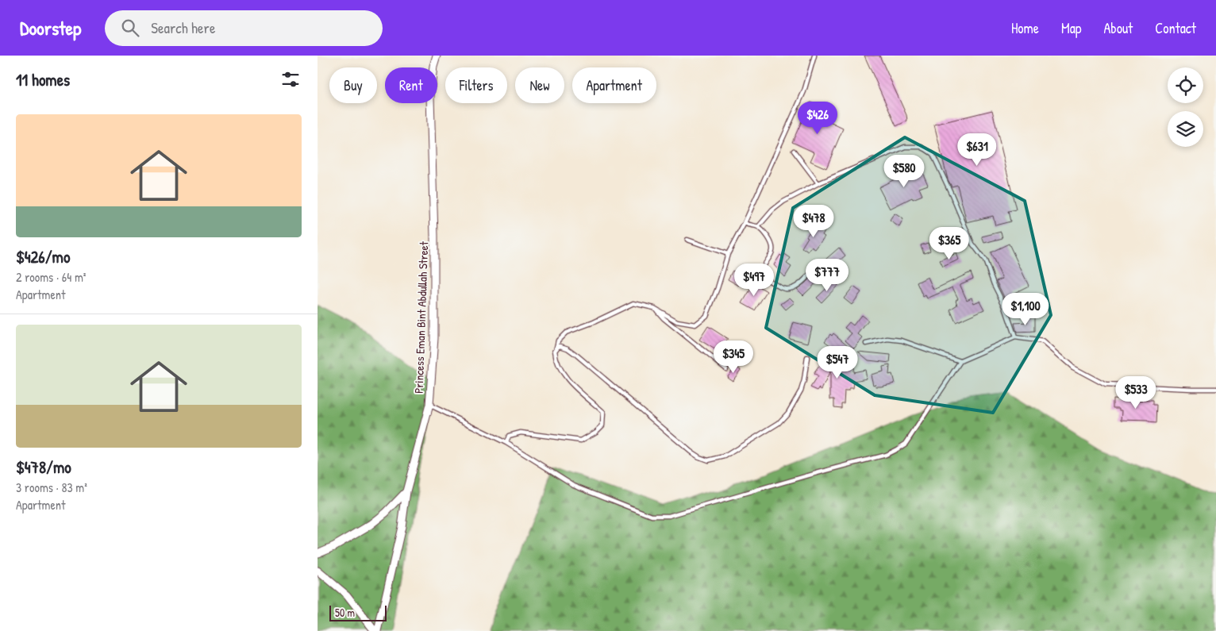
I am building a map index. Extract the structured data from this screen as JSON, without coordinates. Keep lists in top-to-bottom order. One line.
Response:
{"streets":{"street":["Princess Eman Bint Abdullah Street"]},"scale_bar":"50 m","page":{"header":"Doorstep","search":"Search here","nav":["Home","Map","About","Contact"],"heading":"11 homes","chip":["Buy","Rent","Filters","New","Apartment"],"price":["$426","$631","$580","$478","$365","$777","$497","$1,100","$345","$547","$533"],"list":[{"name":"$426/mo","note":"2 rooms · 64 m² · Apartment"},{"name":"$478/mo","note":"3 rooms · 83 m² · Apartment"}],"scale":"50 m"}}
